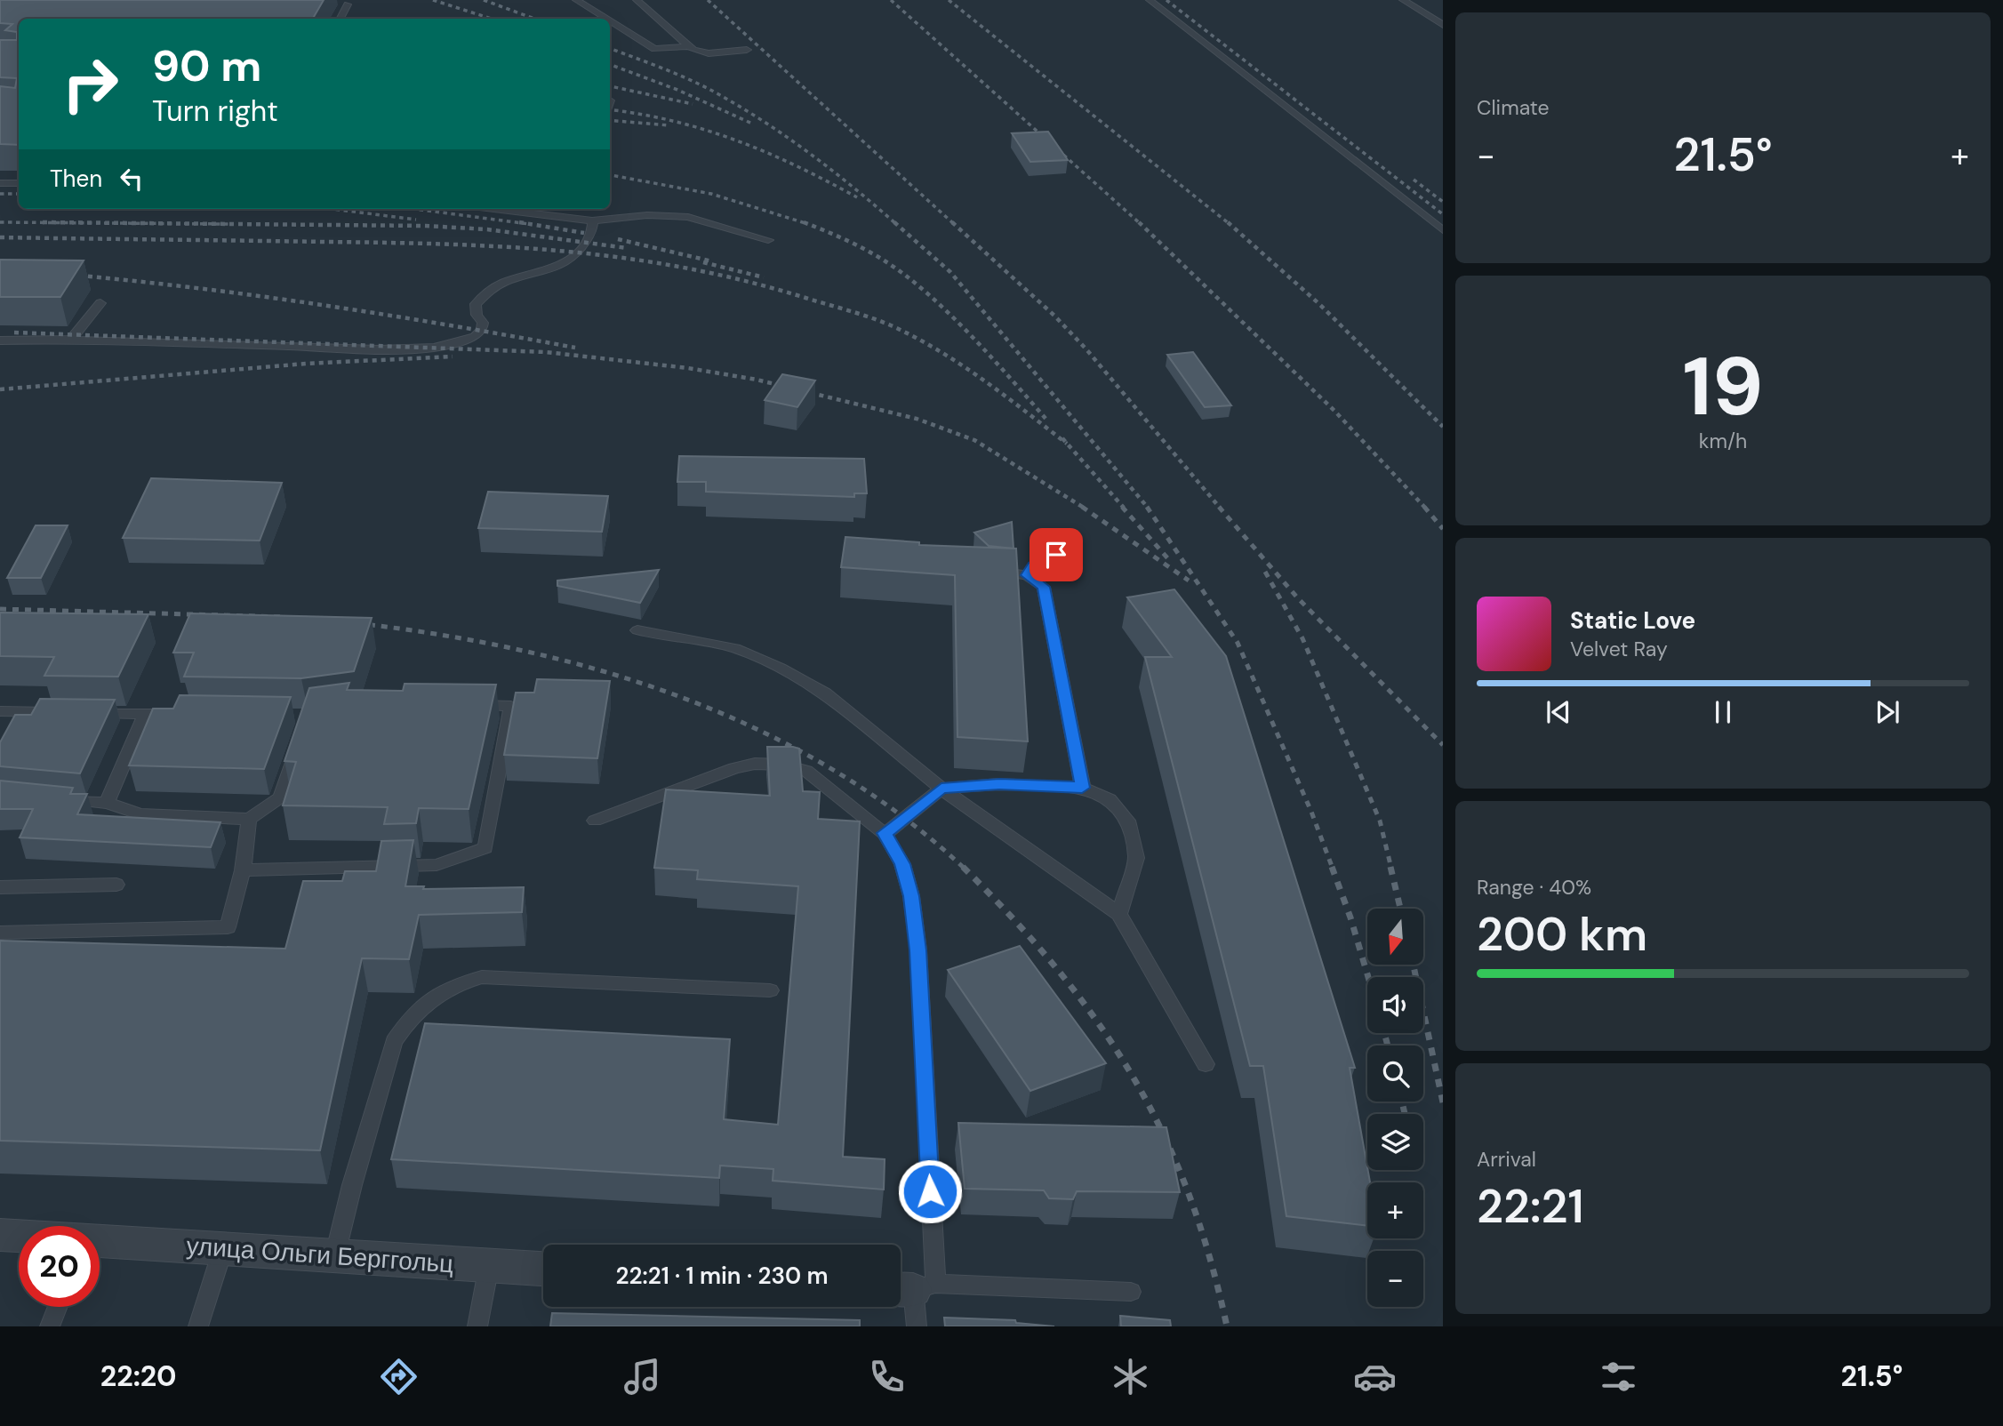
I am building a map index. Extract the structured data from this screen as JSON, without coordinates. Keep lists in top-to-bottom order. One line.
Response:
{"streets":{"street":["улица Ольги Берггольц"]},"north":"bottom","page":{"tile":["Climate",["19","km/h"],["Range · 40%","200 km"],["Arrival","22:21"]],"turn":["90 m","Turn right"],"heat":["−","21.5°","+"],"then":"Then","song":["Static Love","Velvet Ray"],"map_buttons":["+","−"],"limit":"20","trip":"22:21 · 1 min · 230 m","tabs":["22:20","21.5°"]}}
